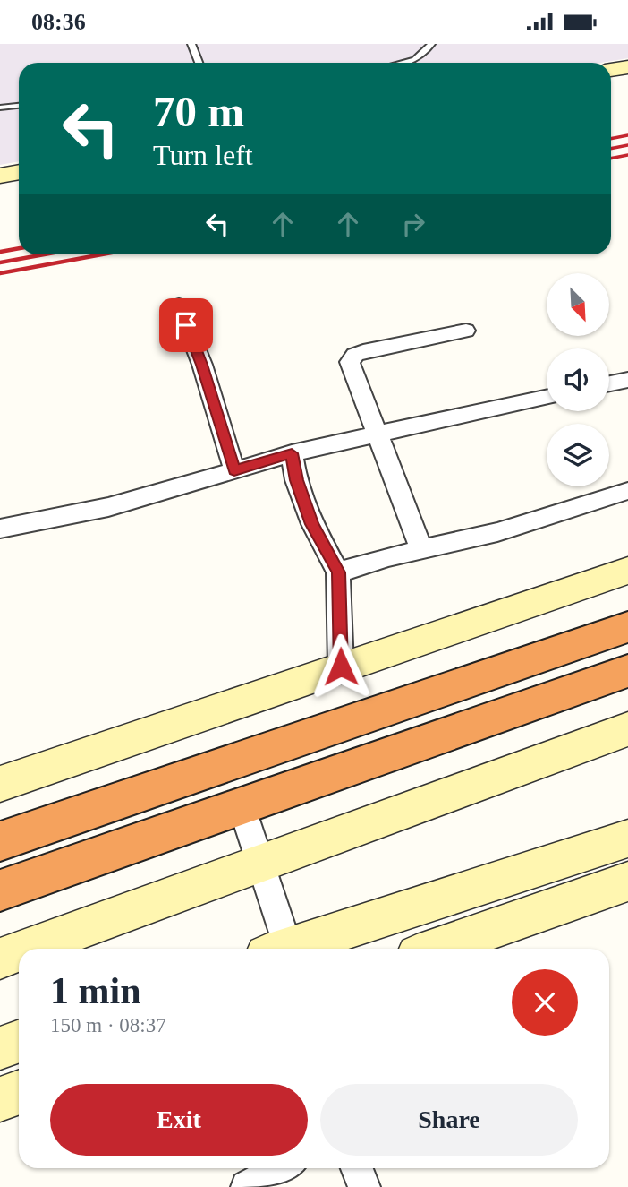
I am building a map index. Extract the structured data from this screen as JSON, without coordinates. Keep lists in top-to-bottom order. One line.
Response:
{"north":"bottom right","page":{"status":"08:36","turn":["70 m","Turn left"],"heading":["1 min","150 m · 08:37"],"buttons":["Exit","Share"]}}
